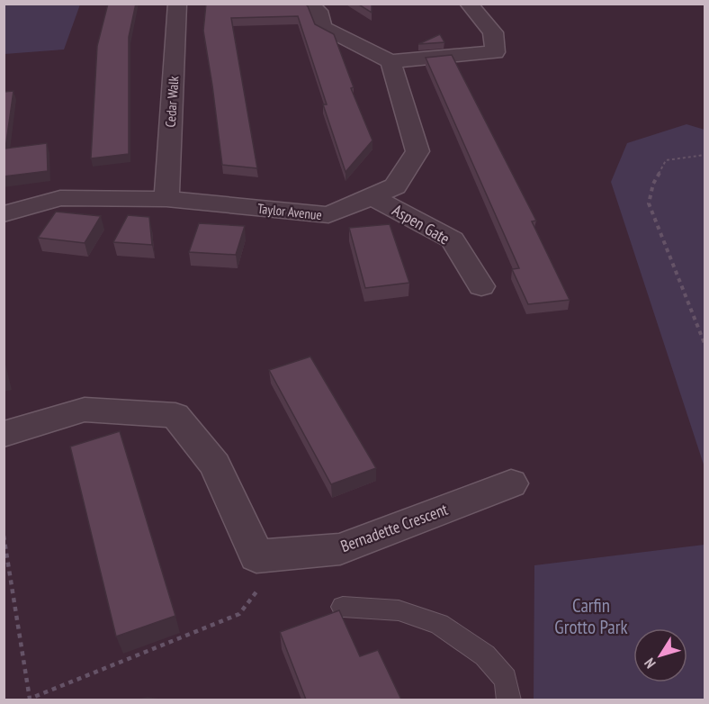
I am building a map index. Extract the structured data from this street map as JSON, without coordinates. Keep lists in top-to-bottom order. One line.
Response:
{"streets":{"street":["Cedar Walk","Taylor Avenue","Aspen Gate","Bernadette Crescent"]},"crossings":[["Cedar Walk","Taylor Avenue"],["Taylor Avenue","Aspen Gate"]],"parks":["Carfin Grotto Park"],"north":"bottom left"}
